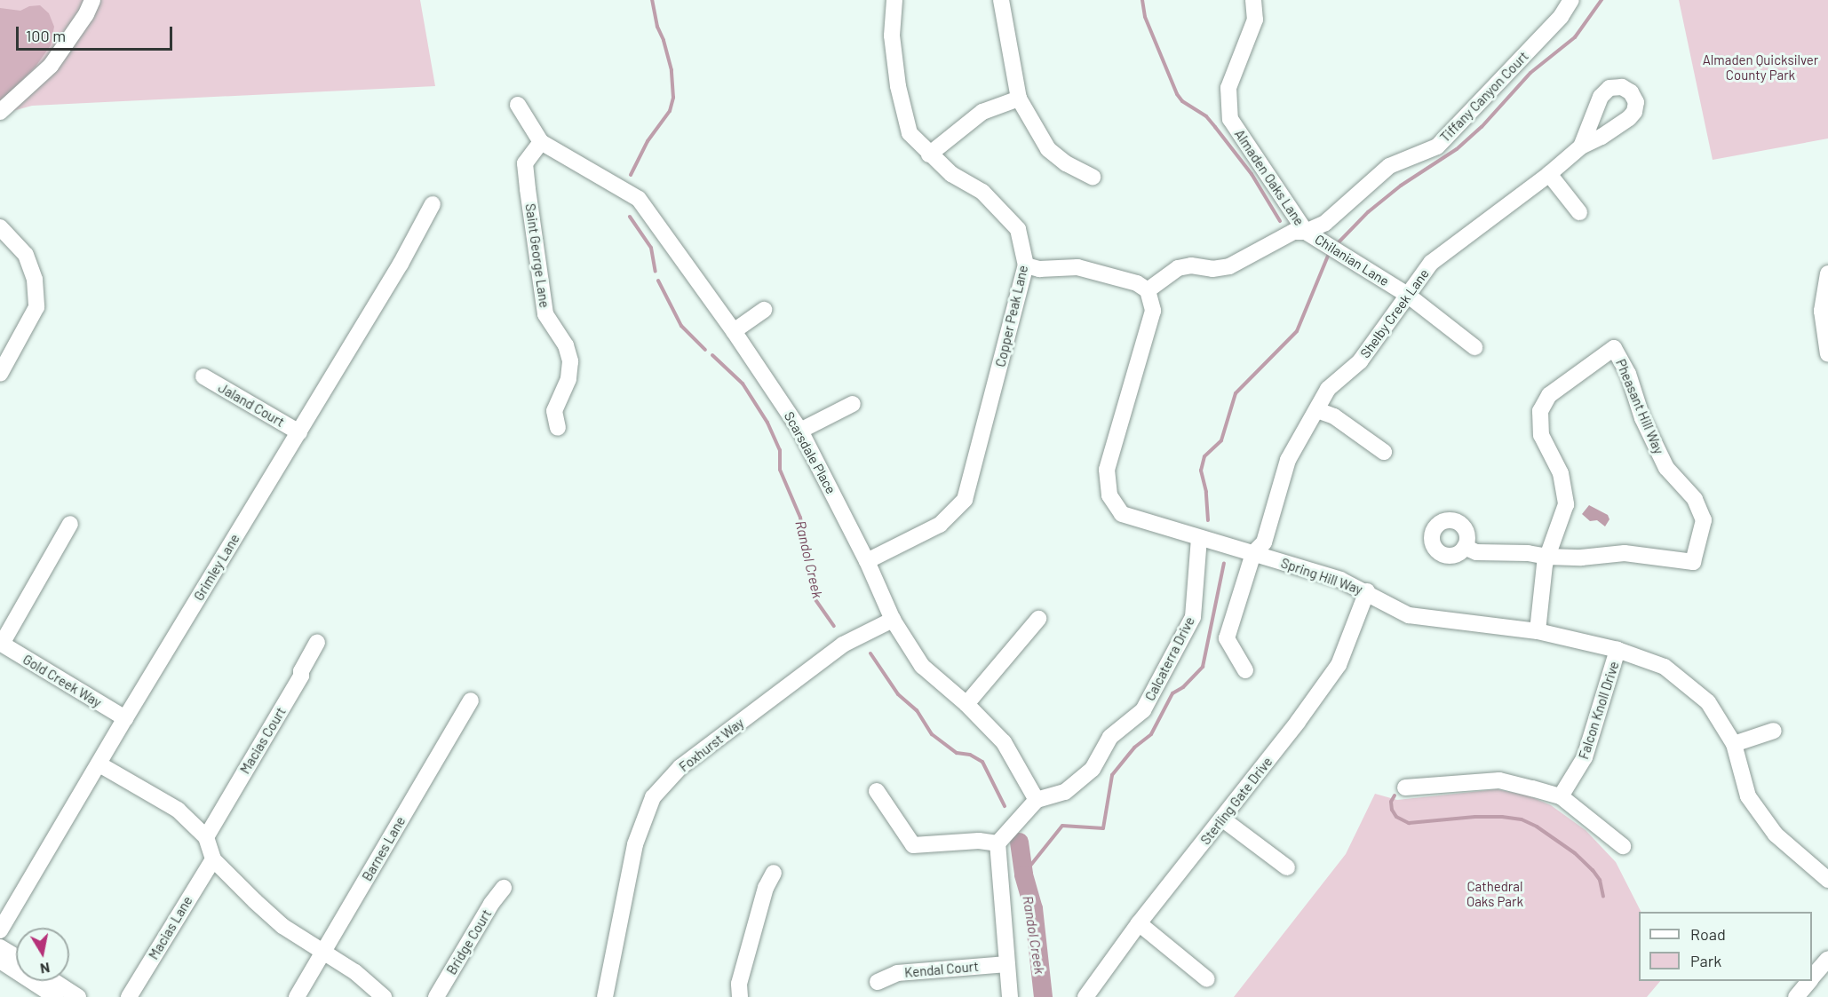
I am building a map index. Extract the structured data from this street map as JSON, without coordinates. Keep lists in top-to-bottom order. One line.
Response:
{"streets":{"street":["Tiffany Canyon Court","Almaden Oaks Lane","Saint George Lane","Chilanian Lane","Shelby Creek Lane","Copper Peak Lane","Jaland Court","Pheasant Hill Way","Scarsdale Place","Grimley Lane","Spring Hill Way","Calcaterra Drive","Gold Creek Way","Falcon Knoll Drive","Macias Court","Foxhurst Way","Sterling Gate Drive","Barnes Lane","Macias Lane","Bridge Court","Kendal Court"]},"crossings":[["Tiffany Canyon Court","Almaden Oaks Lane"],["Tiffany Canyon Court","Chilanian Lane"],["Tiffany Canyon Court","Spring Hill Way"],["Almaden Oaks Lane","Chilanian Lane"],["Saint George Lane","Scarsdale Place"],["Chilanian Lane","Shelby Creek Lane"],["Shelby Creek Lane","Spring Hill Way"],["Copper Peak Lane","Scarsdale Place"],["Jaland Court","Grimley Lane"],["Scarsdale Place","Calcaterra Drive"],["Scarsdale Place","Foxhurst Way"],["Grimley Lane","Gold Creek Way"],["Spring Hill Way","Calcaterra Drive"],["Spring Hill Way","Falcon Knoll Drive"],["Spring Hill Way","Sterling Gate Drive"]],"water":["Randol Creek"],"parks":["Almaden Quicksilver County Park","Cathedral Oaks Park"],"legend":["Road","Park"],"scale_bar":"100 m","north":"bottom"}
